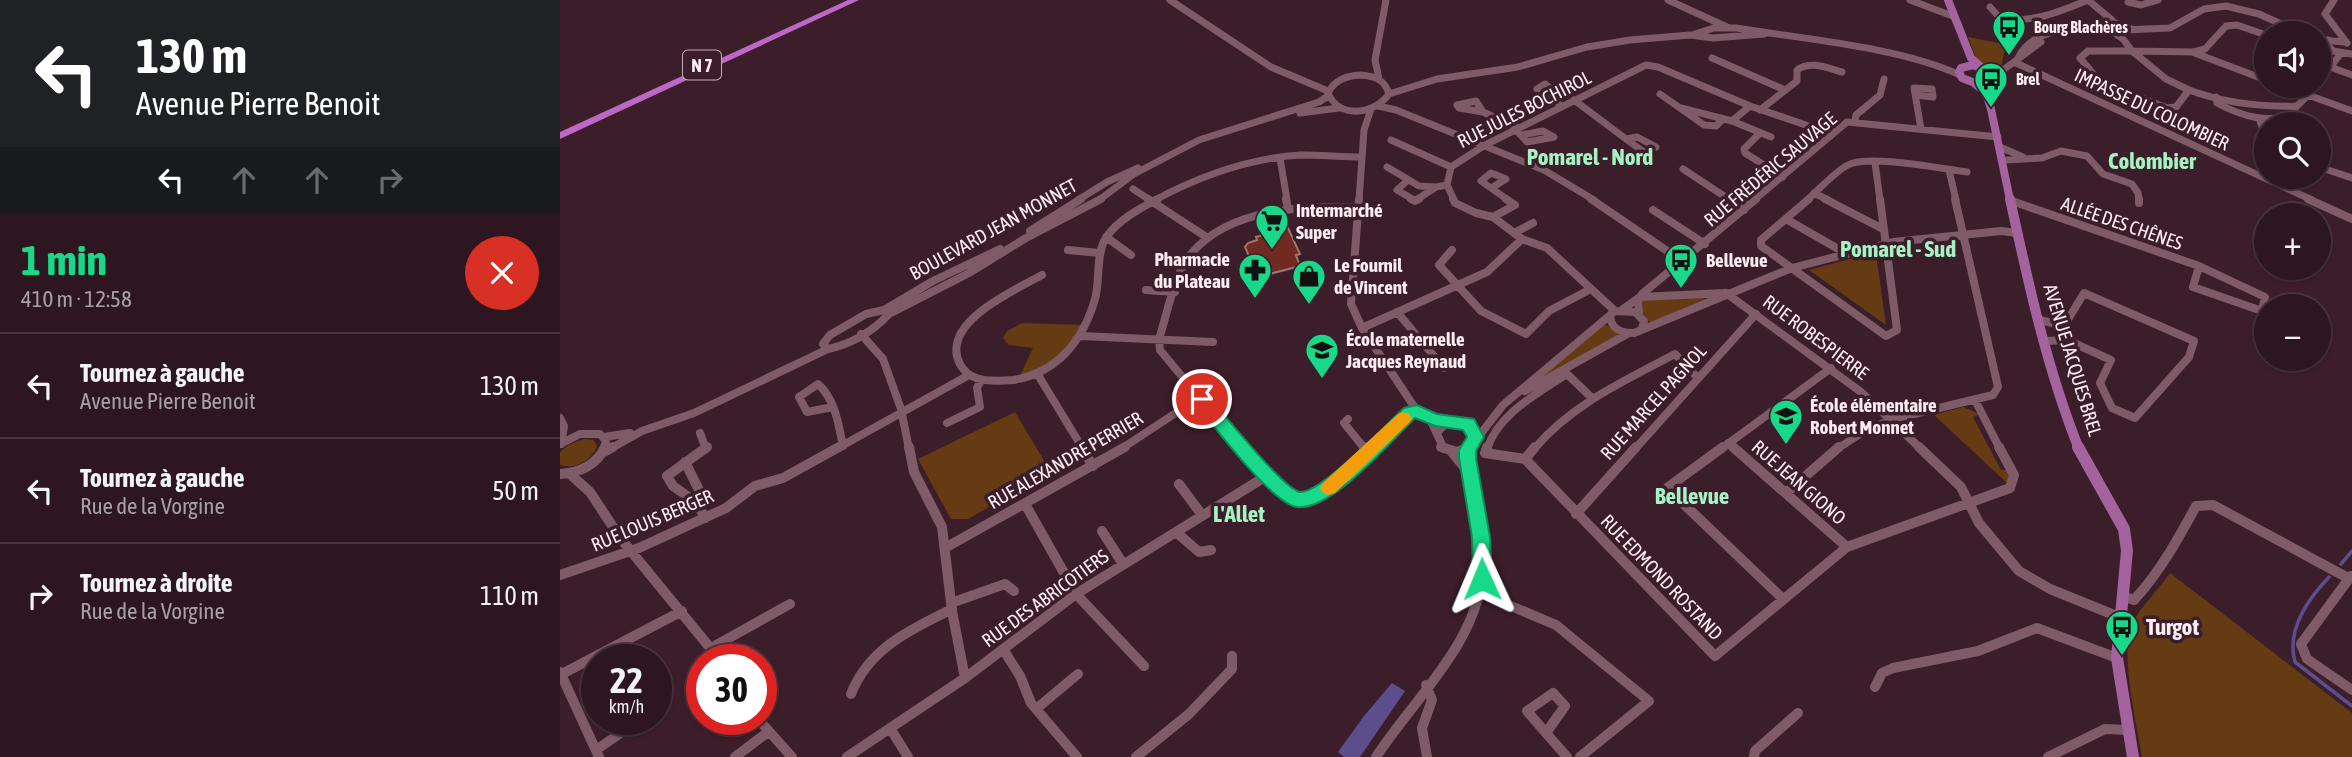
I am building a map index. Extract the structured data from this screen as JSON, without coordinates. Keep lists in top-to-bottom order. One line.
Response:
{"streets":{"highway":["N 7"],"main road":["AVENUE JACQUES BREL"],"street":["RUE JULES BOCHIROL","IMPASSE DU COLOMBIER","RUE FRÉDÉRIC SAUVAGE","ALLÉE DES CHÊNES","BOULEVARD JEAN MONNET","RUE ROBESPIERRE","RUE MARCEL PAGNOL","RUE ALEXANDRE PERRIER","RUE JEAN GIONO","RUE LOUIS BERGER","RUE EDMOND ROSTAND","RUE DES ABRICOTIERS"]},"crossings":[["RUE JULES BOCHIROL","RUE FRÉDÉRIC SAUVAGE"],["RUE FRÉDÉRIC SAUVAGE","AVENUE JACQUES BREL"],["ALLÉE DES CHÊNES","AVENUE JACQUES BREL"],["RUE ROBESPIERRE","AVENUE JACQUES BREL"],["RUE ROBESPIERRE","RUE MARCEL PAGNOL"],["RUE ROBESPIERRE","RUE EDMOND ROSTAND"],["RUE MARCEL PAGNOL","RUE EDMOND ROSTAND"],["RUE JEAN GIONO","RUE EDMOND ROSTAND"]],"districts":["Pomarel - Nord","Colombier","Pomarel - Sud","Bellevue","L'Allet"],"places":{"bus stop":["Bourg Blachères","Brel","Bellevue","Turgot"],"supermarket":["Intermarché Super"],"pharmacy":["Pharmacie du Plateau"],"shop":["Le Fournil de Vincent"],"school or university":["École maternelle Jacques Reynaud","École élémentaire Robert Monnet"]},"page":{"turn":["130 m","Avenue Pierre Benoit"],"map_buttons":["+","−"],"heading":["1 min","410 m · 12:58"],"list":[{"name":"Tournez à gauche","note":"Avenue Pierre Benoit","value":"130 m"},{"name":"Tournez à gauche","note":"Rue de la Vorgine","value":"50 m"},{"name":"Tournez à droite","note":"Rue de la Vorgine","value":"110 m"}],"speed":"22 km/h","limit":"30"}}
